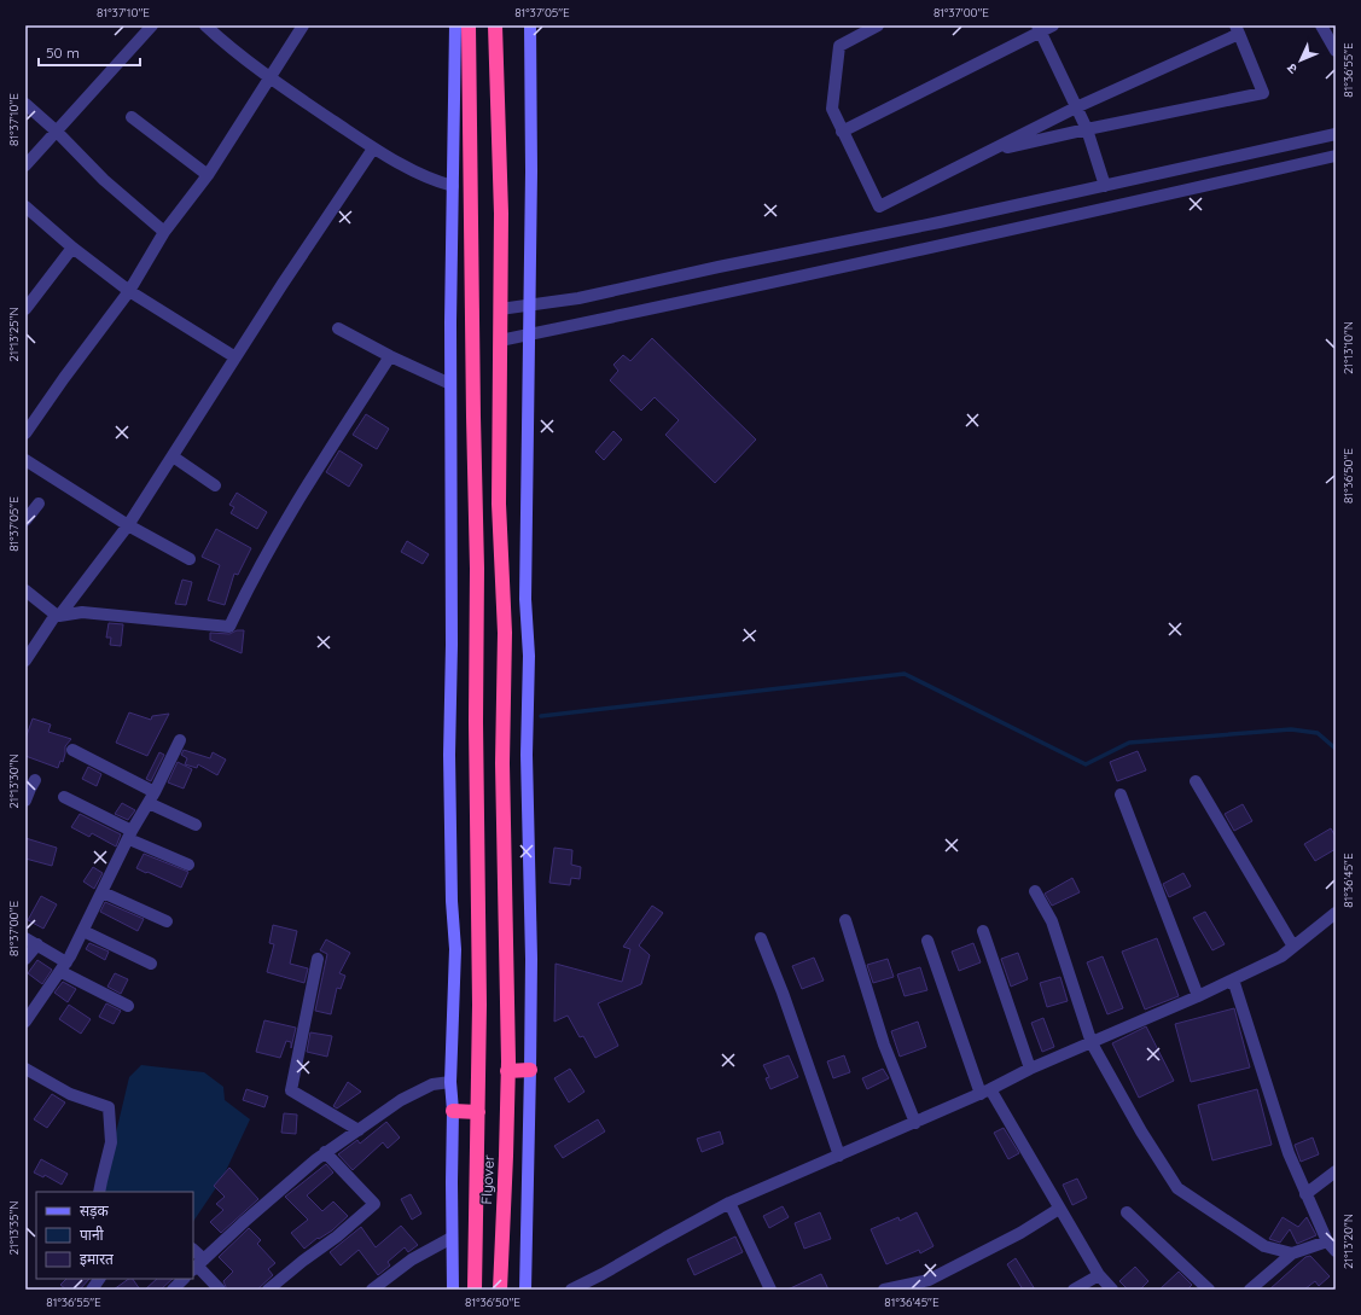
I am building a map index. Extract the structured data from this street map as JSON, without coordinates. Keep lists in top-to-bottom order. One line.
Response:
{"streets":{"highway":["Flyover"]},"legend":["सड़क","पानी","इमारत"],"scale_bar":"50 m","north":"bottom left","coordinates":["81°37'10\"E","81°37'05\"E","81°37'00\"E","81°36'55\"E","21°13'25\"N","21°13'10\"N","81°36'50\"E","21°13'30\"N","81°36'45\"E","21°13'35\"N","21°13'20\"N"]}
